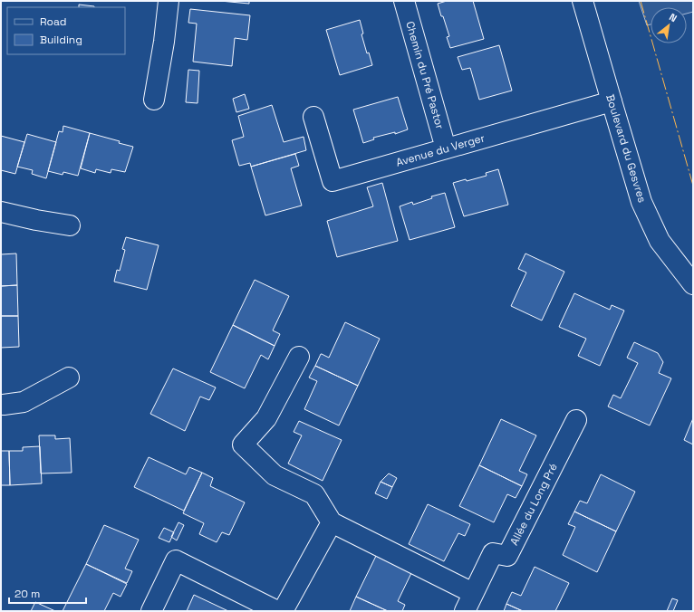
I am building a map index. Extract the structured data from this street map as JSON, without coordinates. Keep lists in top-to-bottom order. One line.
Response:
{"streets":{"street":["Chemin du Pré Pastor","Boulevard du Gesvres","Avenue du Verger","Allée du Long Pré"]},"crossings":[["Chemin du Pré Pastor","Avenue du Verger"],["Boulevard du Gesvres","Avenue du Verger"]],"legend":["Road","Building"],"scale_bar":"20 m","north":"top right"}
